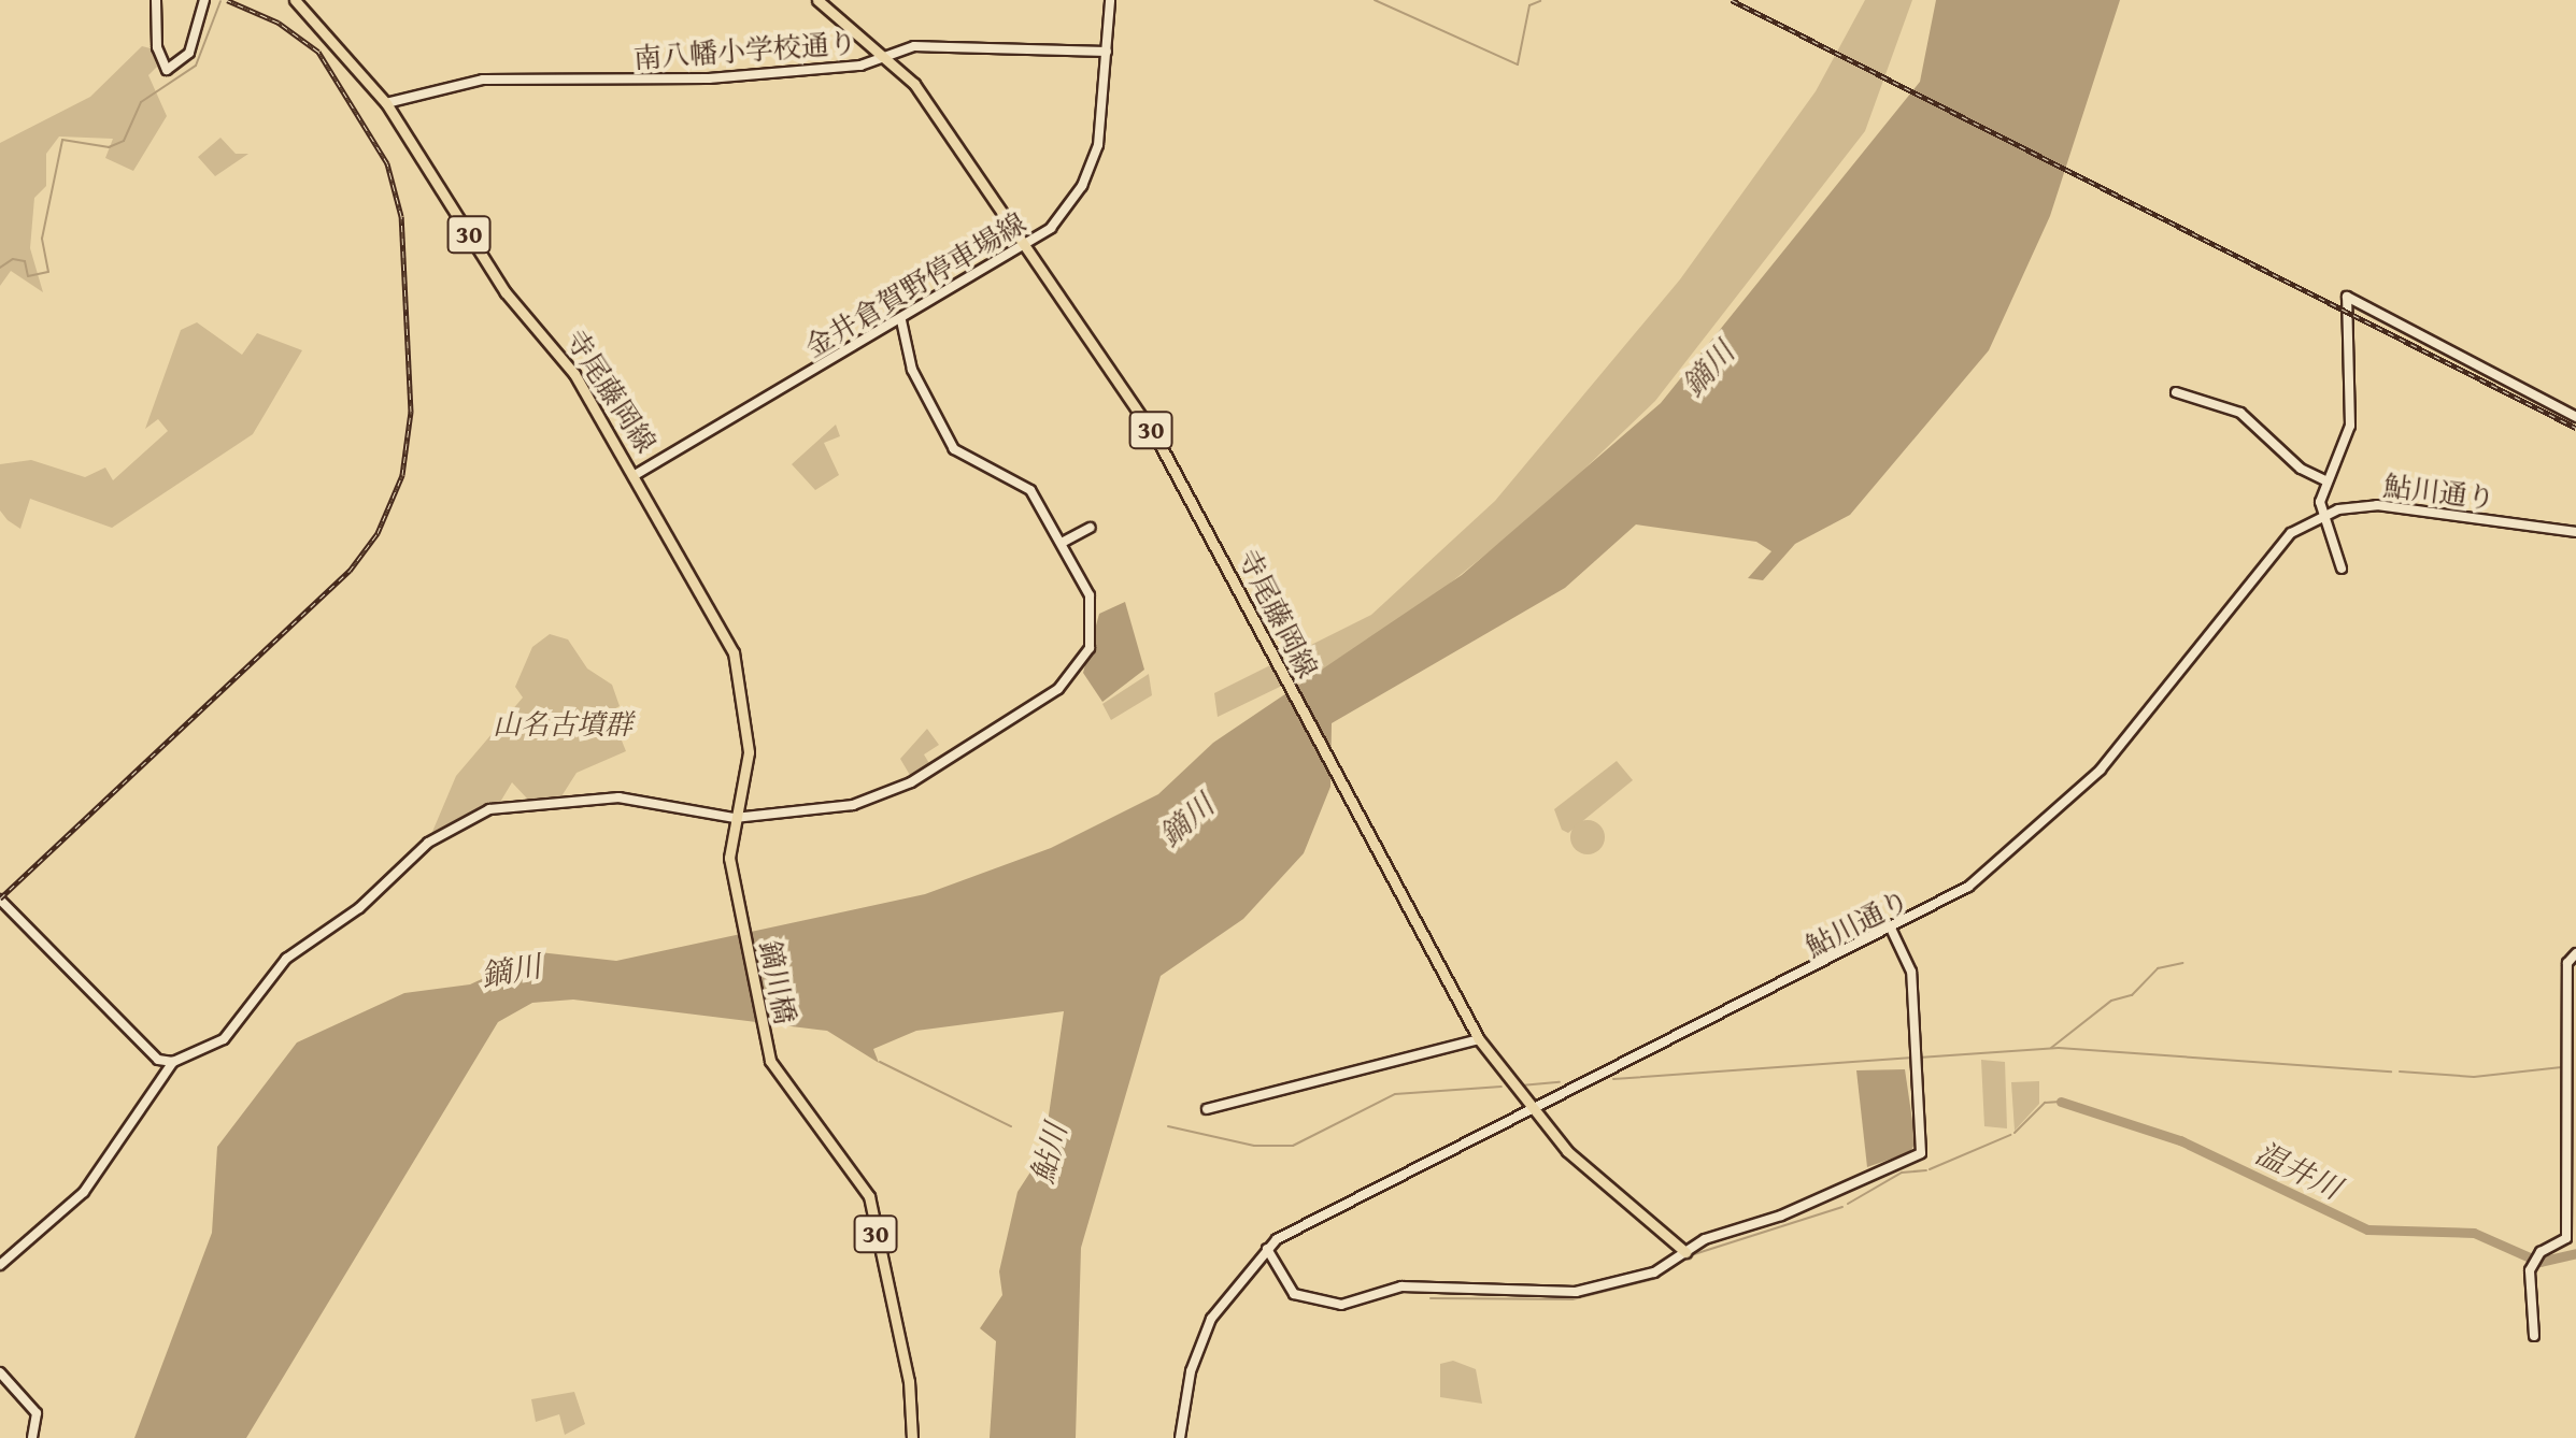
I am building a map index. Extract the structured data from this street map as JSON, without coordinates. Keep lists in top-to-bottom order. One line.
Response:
{"streets":{"main road":["30","寺尾藤岡線","鏑川橋"],"street":["南八幡小学校通り","金井倉賀野停車場線","鮎川通り"]},"crossings":[["南八幡小学校通り","金井倉賀野停車場線"],["南八幡小学校通り","寺尾藤岡線"],["金井倉賀野停車場線","寺尾藤岡線"],["寺尾藤岡線","鮎川通り"],["寺尾藤岡線","鏑川橋"]],"water":["鏑川","鮎川","温井川"],"parks":["山名古墳群"]}
